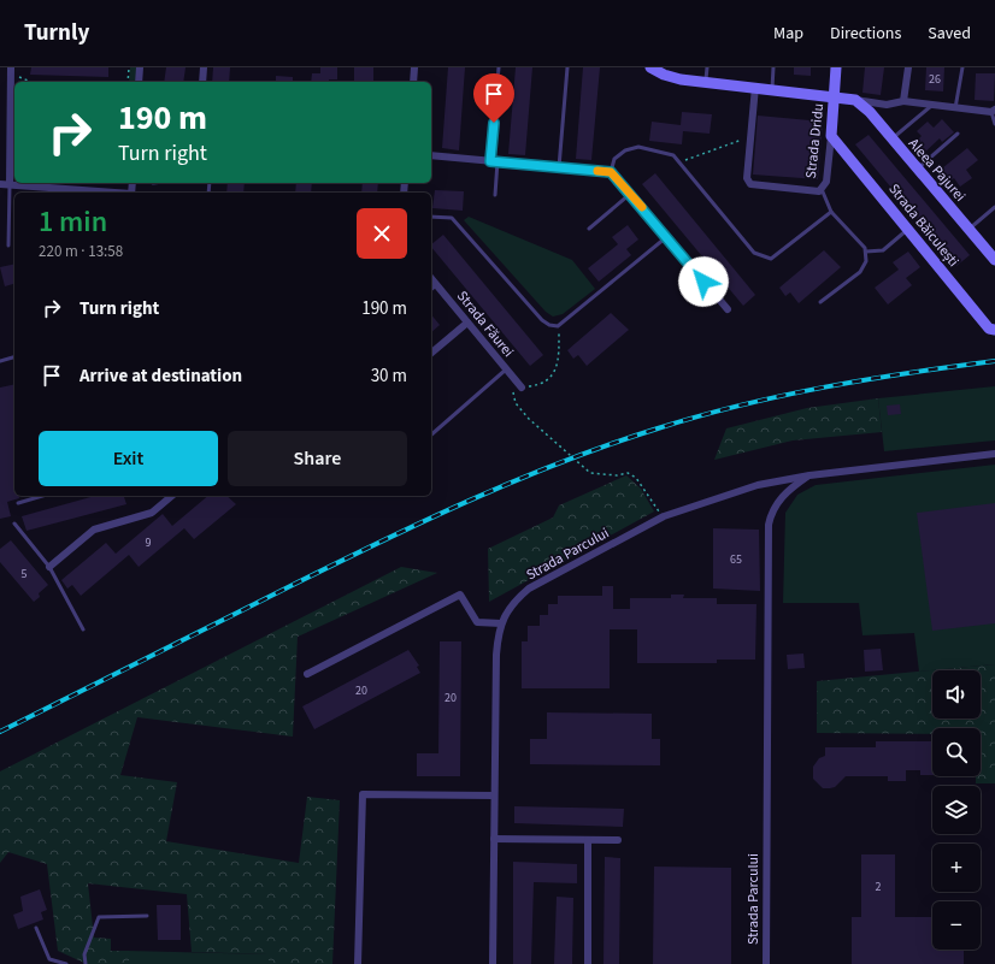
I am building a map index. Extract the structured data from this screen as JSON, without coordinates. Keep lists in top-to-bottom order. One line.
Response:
{"streets":{"street":["Strada Dridu","Aleea Pajurei","Strada Băiculești","Strada Făurei","Strada Parcului"]},"crossings":[["Strada Dridu","Strada Băiculești"]],"house_numbers":["26","9","65","5","20","20","2"],"page":{"header":"Turnly","nav":["Map","Directions","Saved"],"turn":["190 m","Turn right"],"heading":["1 min","220 m · 13:58"],"list":[{"name":"Turn right","value":"190 m"},{"name":"Arrive at destination","value":"30 m"}],"buttons":["Exit","Share"],"map_buttons":["+","−"]}}
